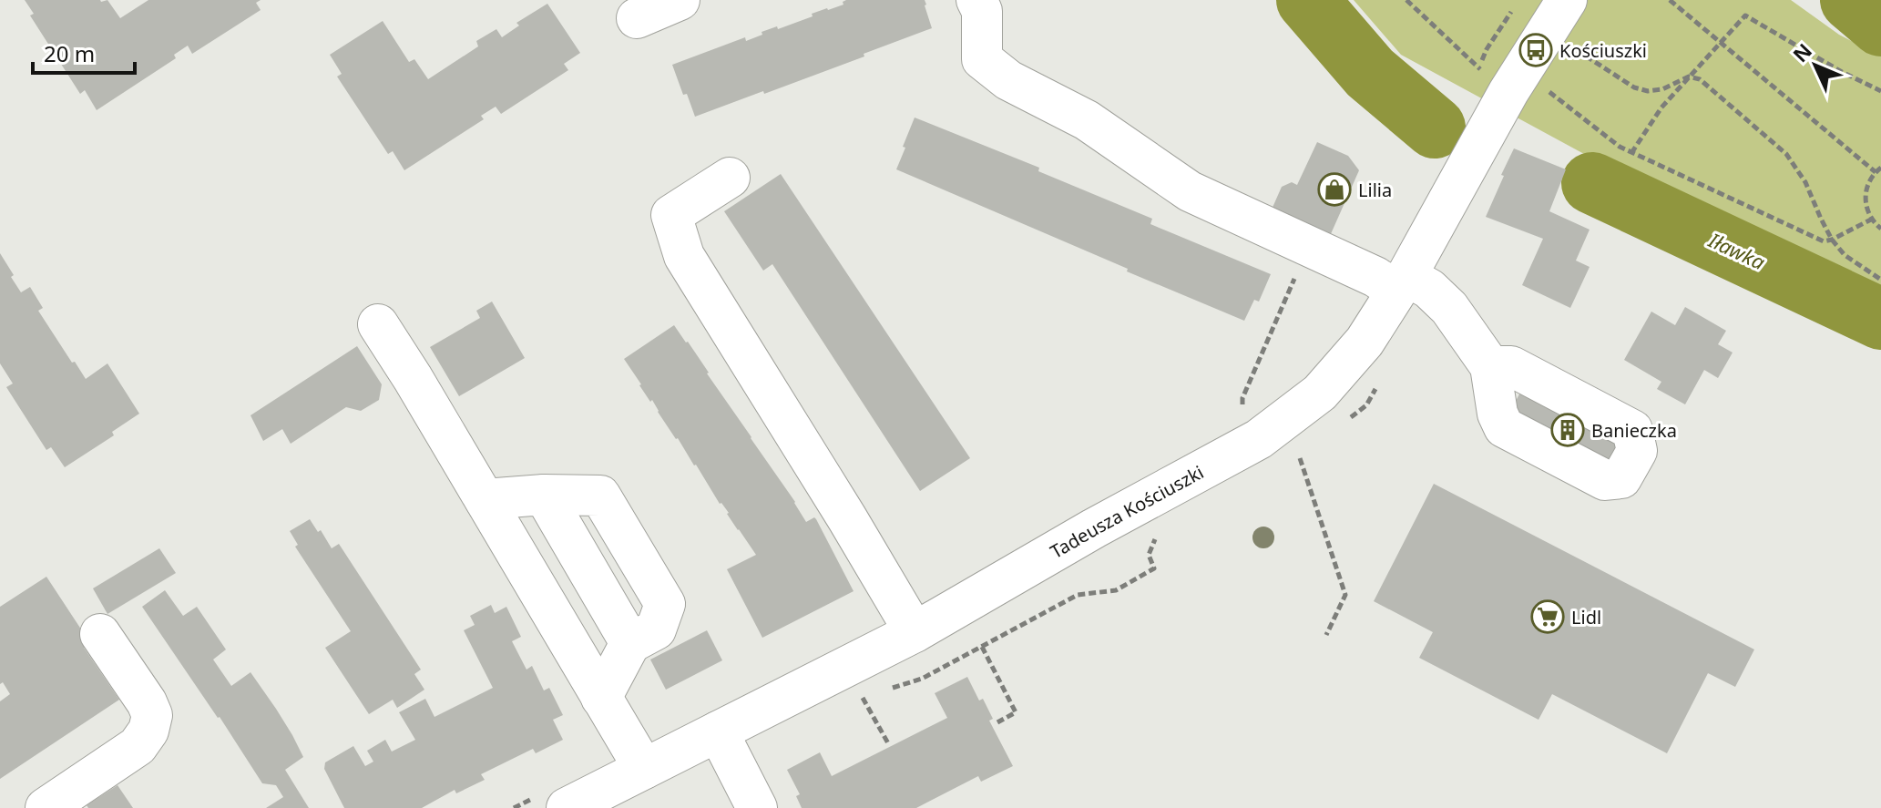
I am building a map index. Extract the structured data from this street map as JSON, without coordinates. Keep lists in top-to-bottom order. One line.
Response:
{"streets":{"main road":["Tadeusza Kościuszki"]},"water":["Iławka"],"places":{"bus stop":["Kościuszki"],"shop":["Lilia"],"building":["Banieczka"],"supermarket":["Lidl"]},"scale_bar":"20 m","north":"top left"}
